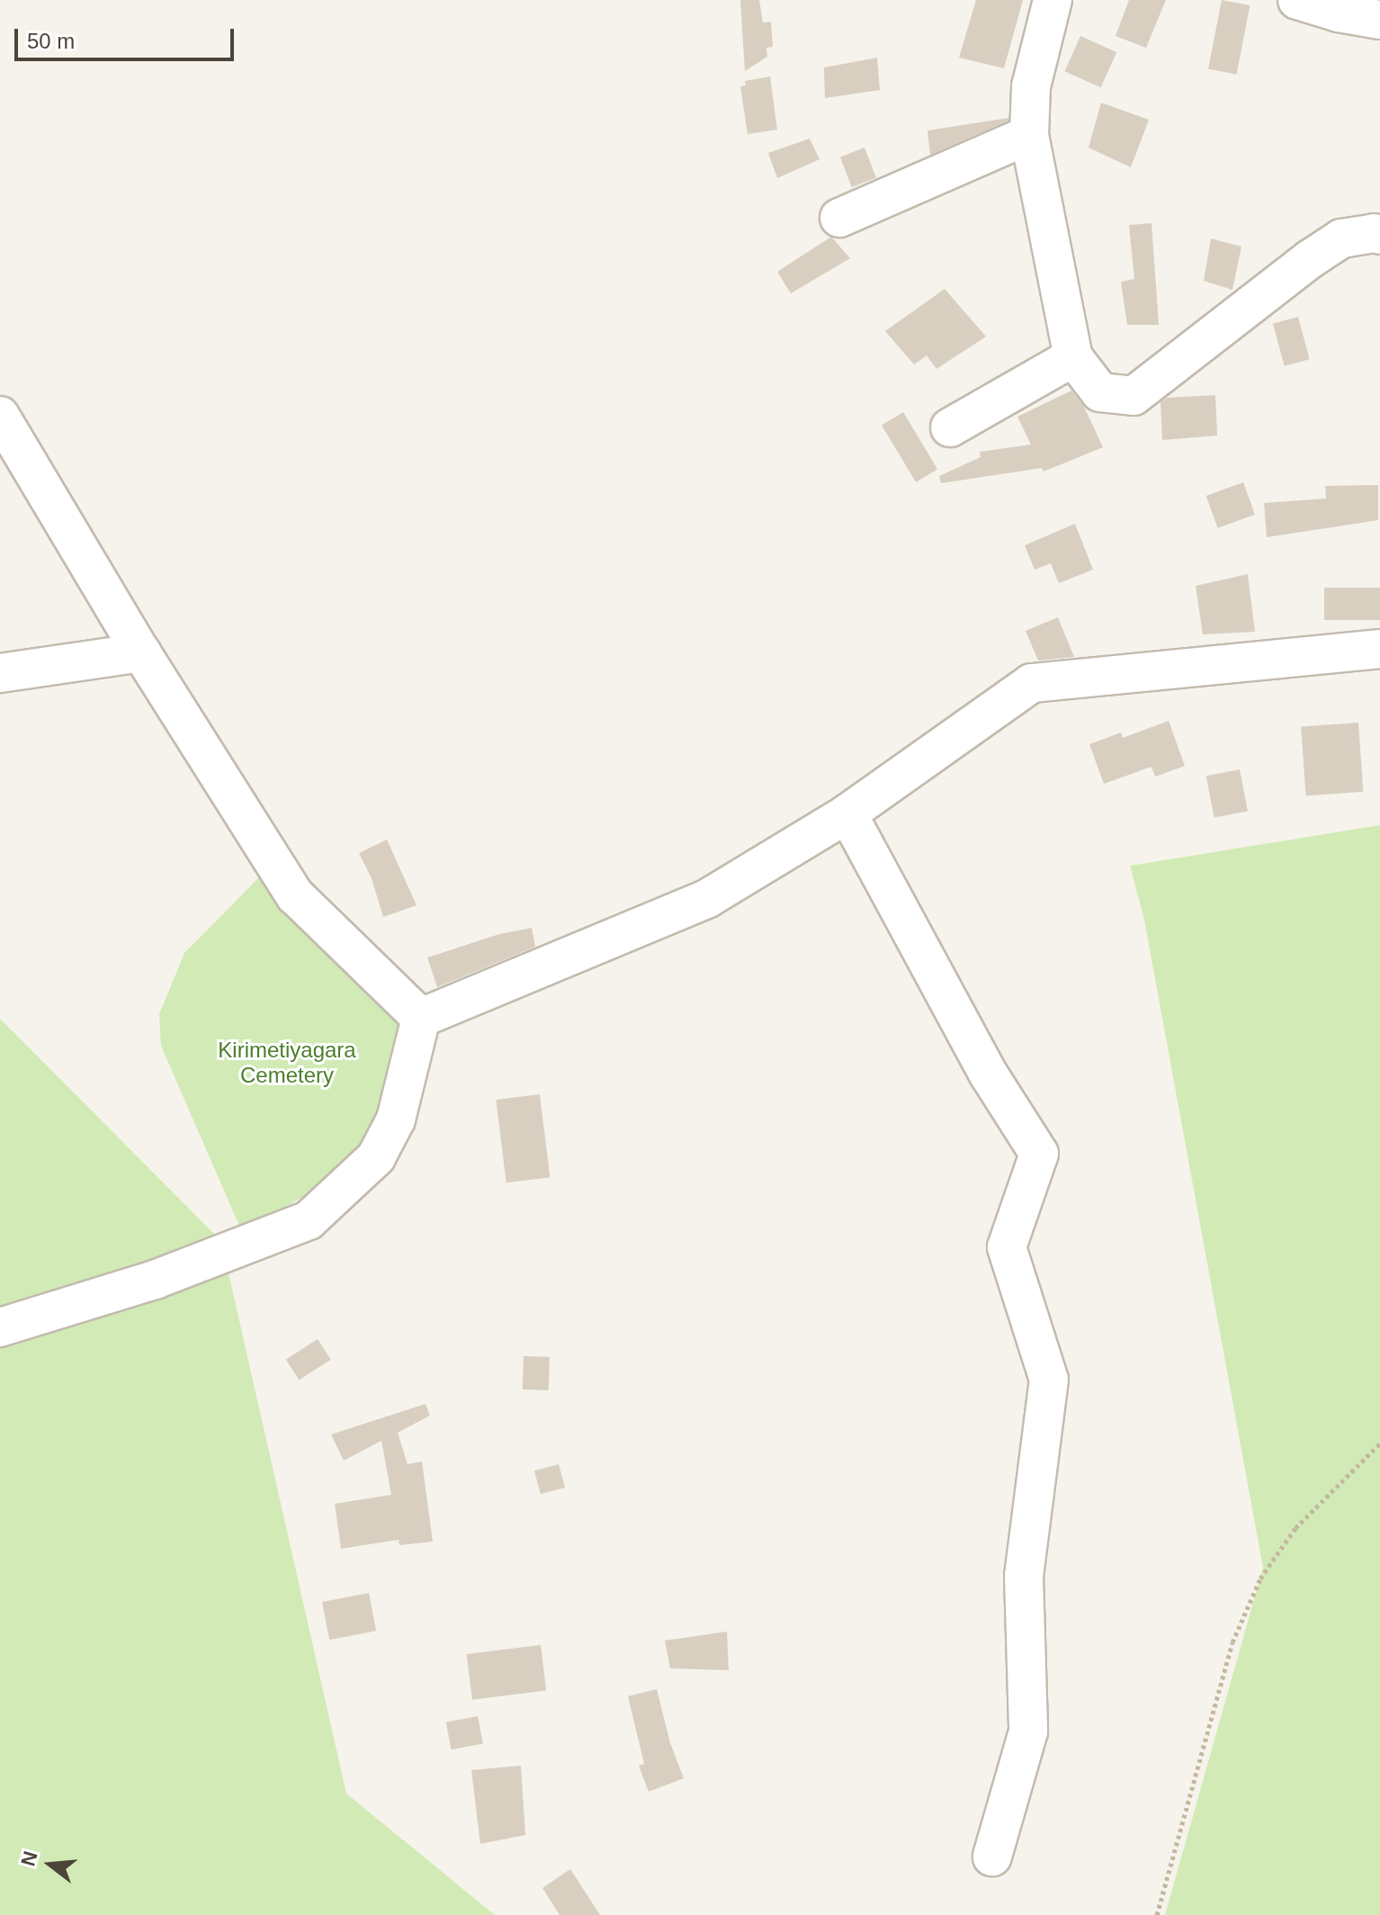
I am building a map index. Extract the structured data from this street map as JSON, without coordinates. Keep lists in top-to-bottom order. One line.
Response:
{"parks":["Kirimetiyagara Cemetery"],"scale_bar":"50 m","north":"left"}
